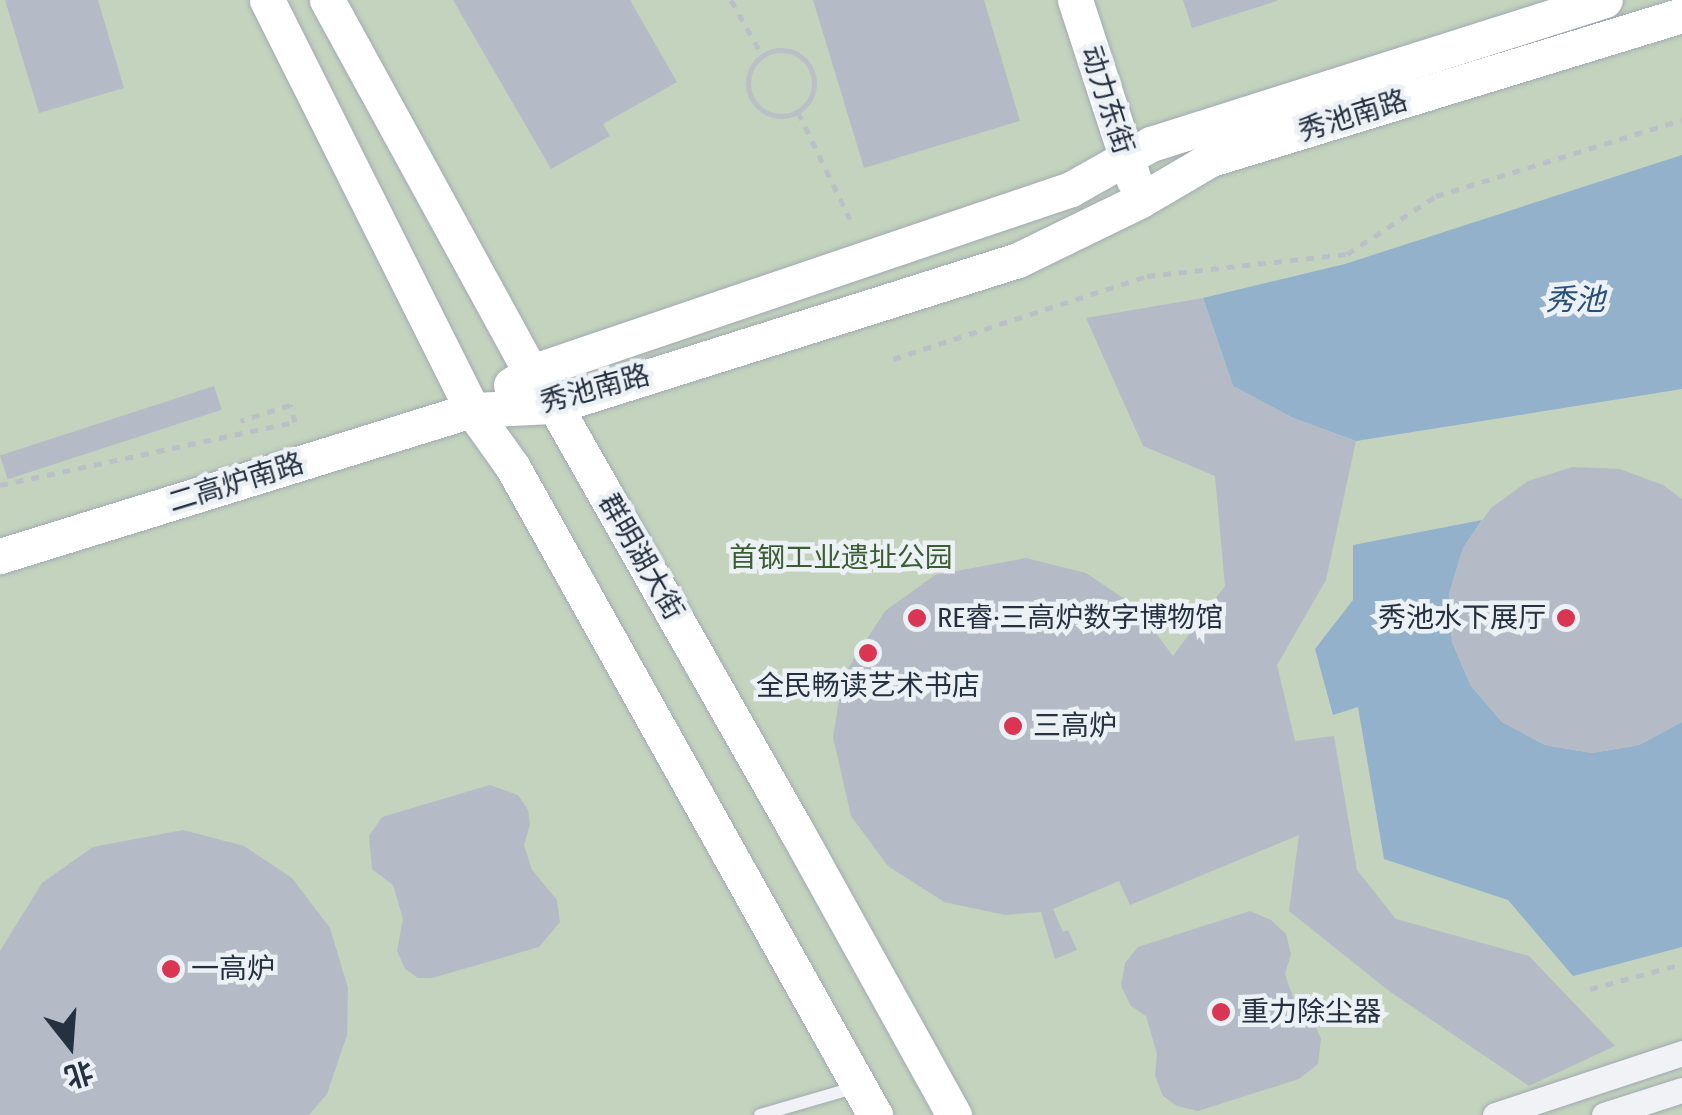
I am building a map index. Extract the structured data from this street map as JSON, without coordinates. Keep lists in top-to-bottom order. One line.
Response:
{"streets":{"street":["动力东街","秀池南路","二高炉南路","群明湖大街"]},"crossings":[["动力东街","秀池南路"],["秀池南路","二高炉南路"],["秀池南路","群明湖大街"]],"water":["秀池"],"parks":["首钢工业遗址公园"],"places":["RE睿·三高炉数字博物馆","秀池水下展厅","全民畅读艺术书店","三高炉","一高炉","重力除尘器"],"north":"bottom"}
